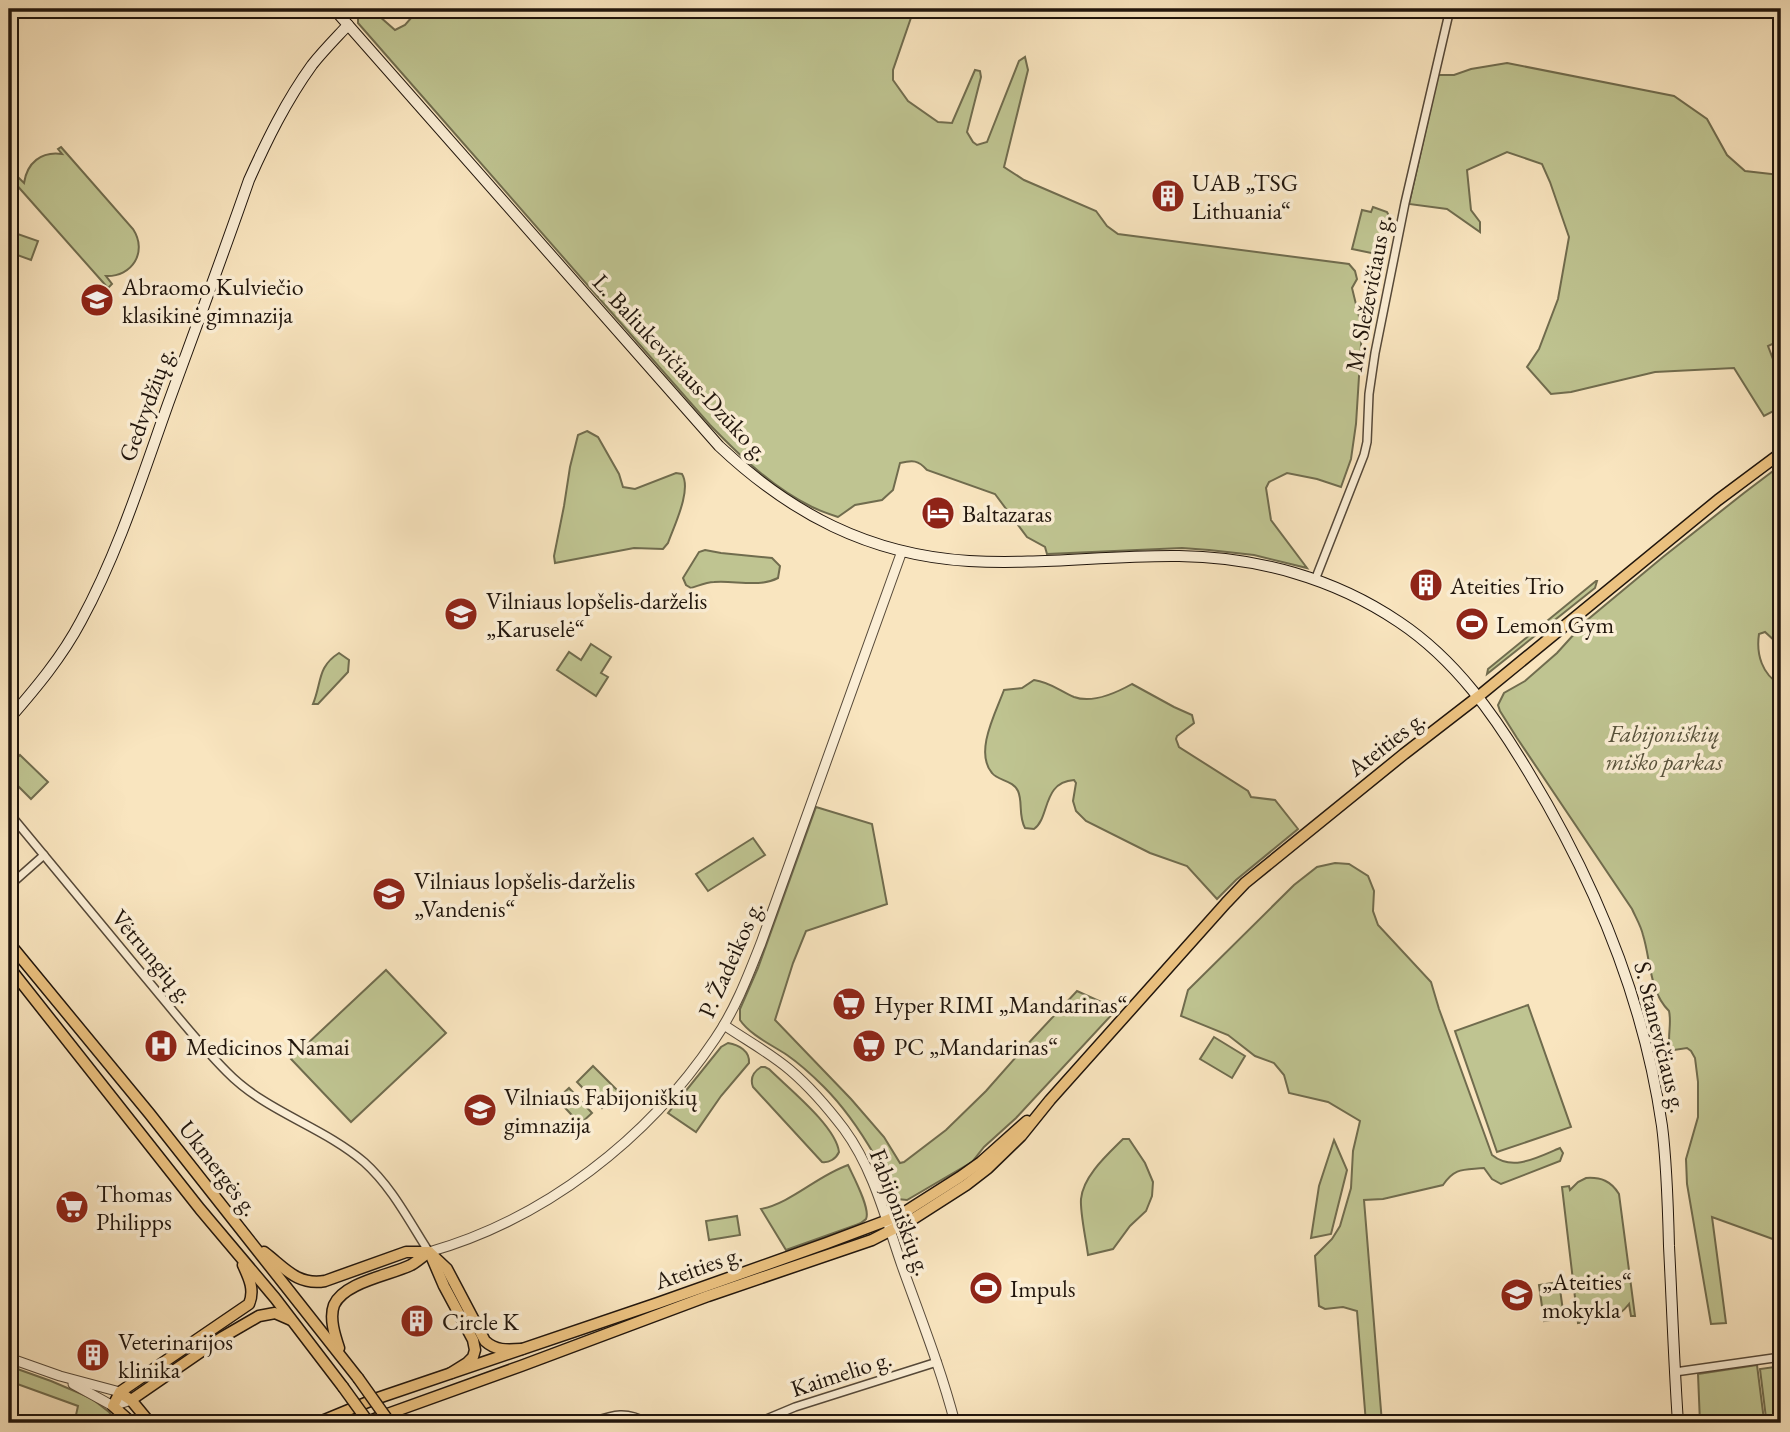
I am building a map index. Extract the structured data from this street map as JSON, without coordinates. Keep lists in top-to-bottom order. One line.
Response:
{"streets":{"main road":["L. Baliukevičiaus-Dzūko g.","Gedvydžių g.","Ateities g.","S. Stanevičiaus g.","Ukmergės g."],"street":["M. Sleževičiaus g.","Vėtrungių g.","P. Žadeikos g.","Fabijoniškių g.","Kaimelio g."]},"crossings":[["M. Sleževičiaus g.","L. Baliukevičiaus-Dzūko g."],["L. Baliukevičiaus-Dzūko g.","Gedvydžių g."],["L. Baliukevičiaus-Dzūko g.","Ateities g."],["L. Baliukevičiaus-Dzūko g.","P. Žadeikos g."],["L. Baliukevičiaus-Dzūko g.","S. Stanevičiaus g."],["Ateities g.","S. Stanevičiaus g."],["Ateities g.","Ukmergės g."],["Ateities g.","Fabijoniškių g."],["Vėtrungių g.","P. Žadeikos g."],["P. Žadeikos g.","Fabijoniškių g."],["Fabijoniškių g.","Kaimelio g."]],"parks":["Fabijoniškių miško parkas"],"places":{"building":["UAB „TSG Lithuania“","Ateities Trio","Circle K","Veterinarijos klinika"],"school or university":["Abraomo Kulviečio klasikinė gimnazija","Vilniaus lopšelis-darželis „Karuselė“","Vilniaus lopšelis-darželis „Vandenis“","Vilniaus Fabijoniškių gimnazija","„Ateities“ mokykla"],"hotel":["Baltazaras"],"sports":["Lemon Gym","Impuls"],"supermarket":["Hyper RIMI „Mandarinas“","PC „Mandarinas“","Thomas Philipps"],"hospital":["Medicinos Namai"]}}
